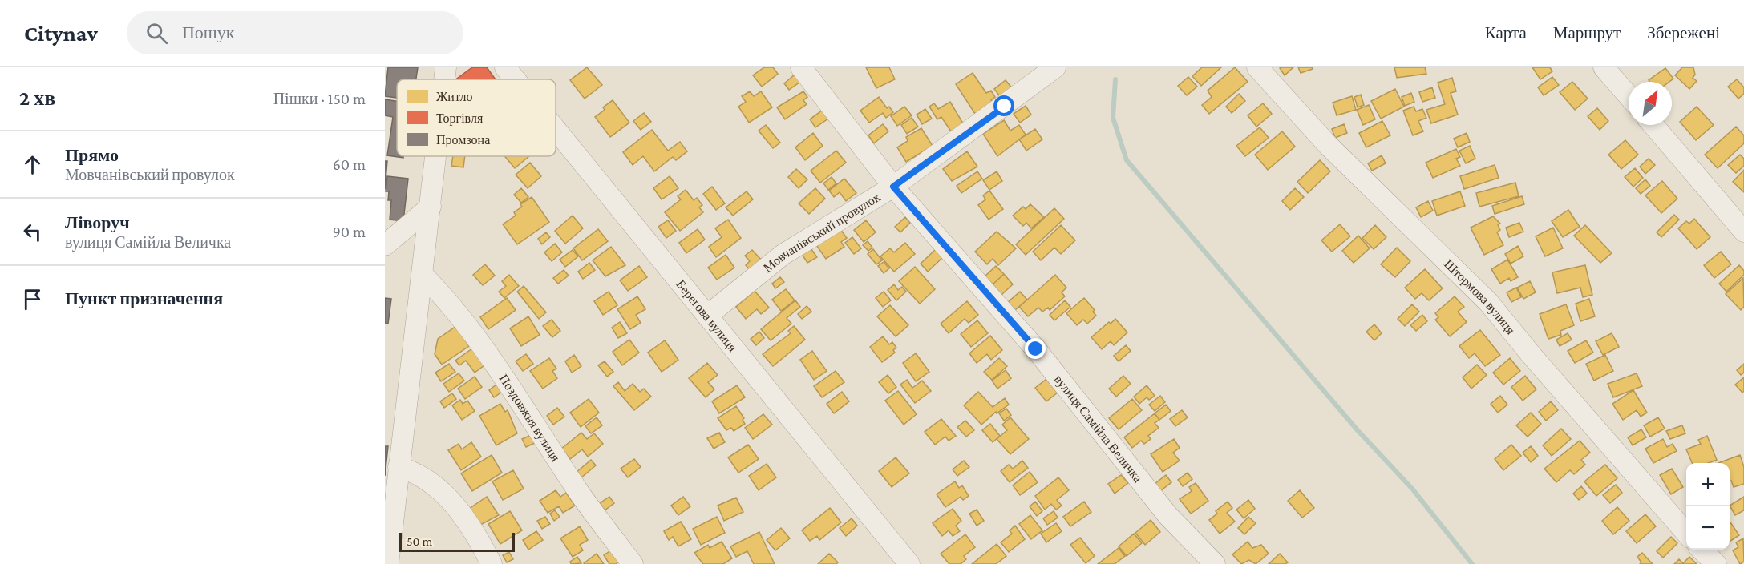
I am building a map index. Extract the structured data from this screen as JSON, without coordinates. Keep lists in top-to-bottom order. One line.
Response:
{"streets":{"street":["Мовчанівський провулок","Штормова вулиця","Берегова вулиця","Поздовжня вулиця","вулиця Самійла Величка"]},"crossings":[["Мовчанівський провулок","Берегова вулиця"],["Мовчанівський провулок","вулиця Самійла Величка"]],"legend":["Житло","Торгівля","Промзона"],"scale_bar":"50 m","north":"top right","page":{"header":"Citynav","search":"Пошук","nav":["Карта","Маршрут","Збережені"],"heading":["2 хв","Пішки · 150 m"],"list":[["Прямо","Мовчанівський провулок","60 m"],["Ліворуч","вулиця Самійла Величка","90 m"],"Пункт призначення"],"map_buttons":["+","−"],"scale":"50 m"}}
